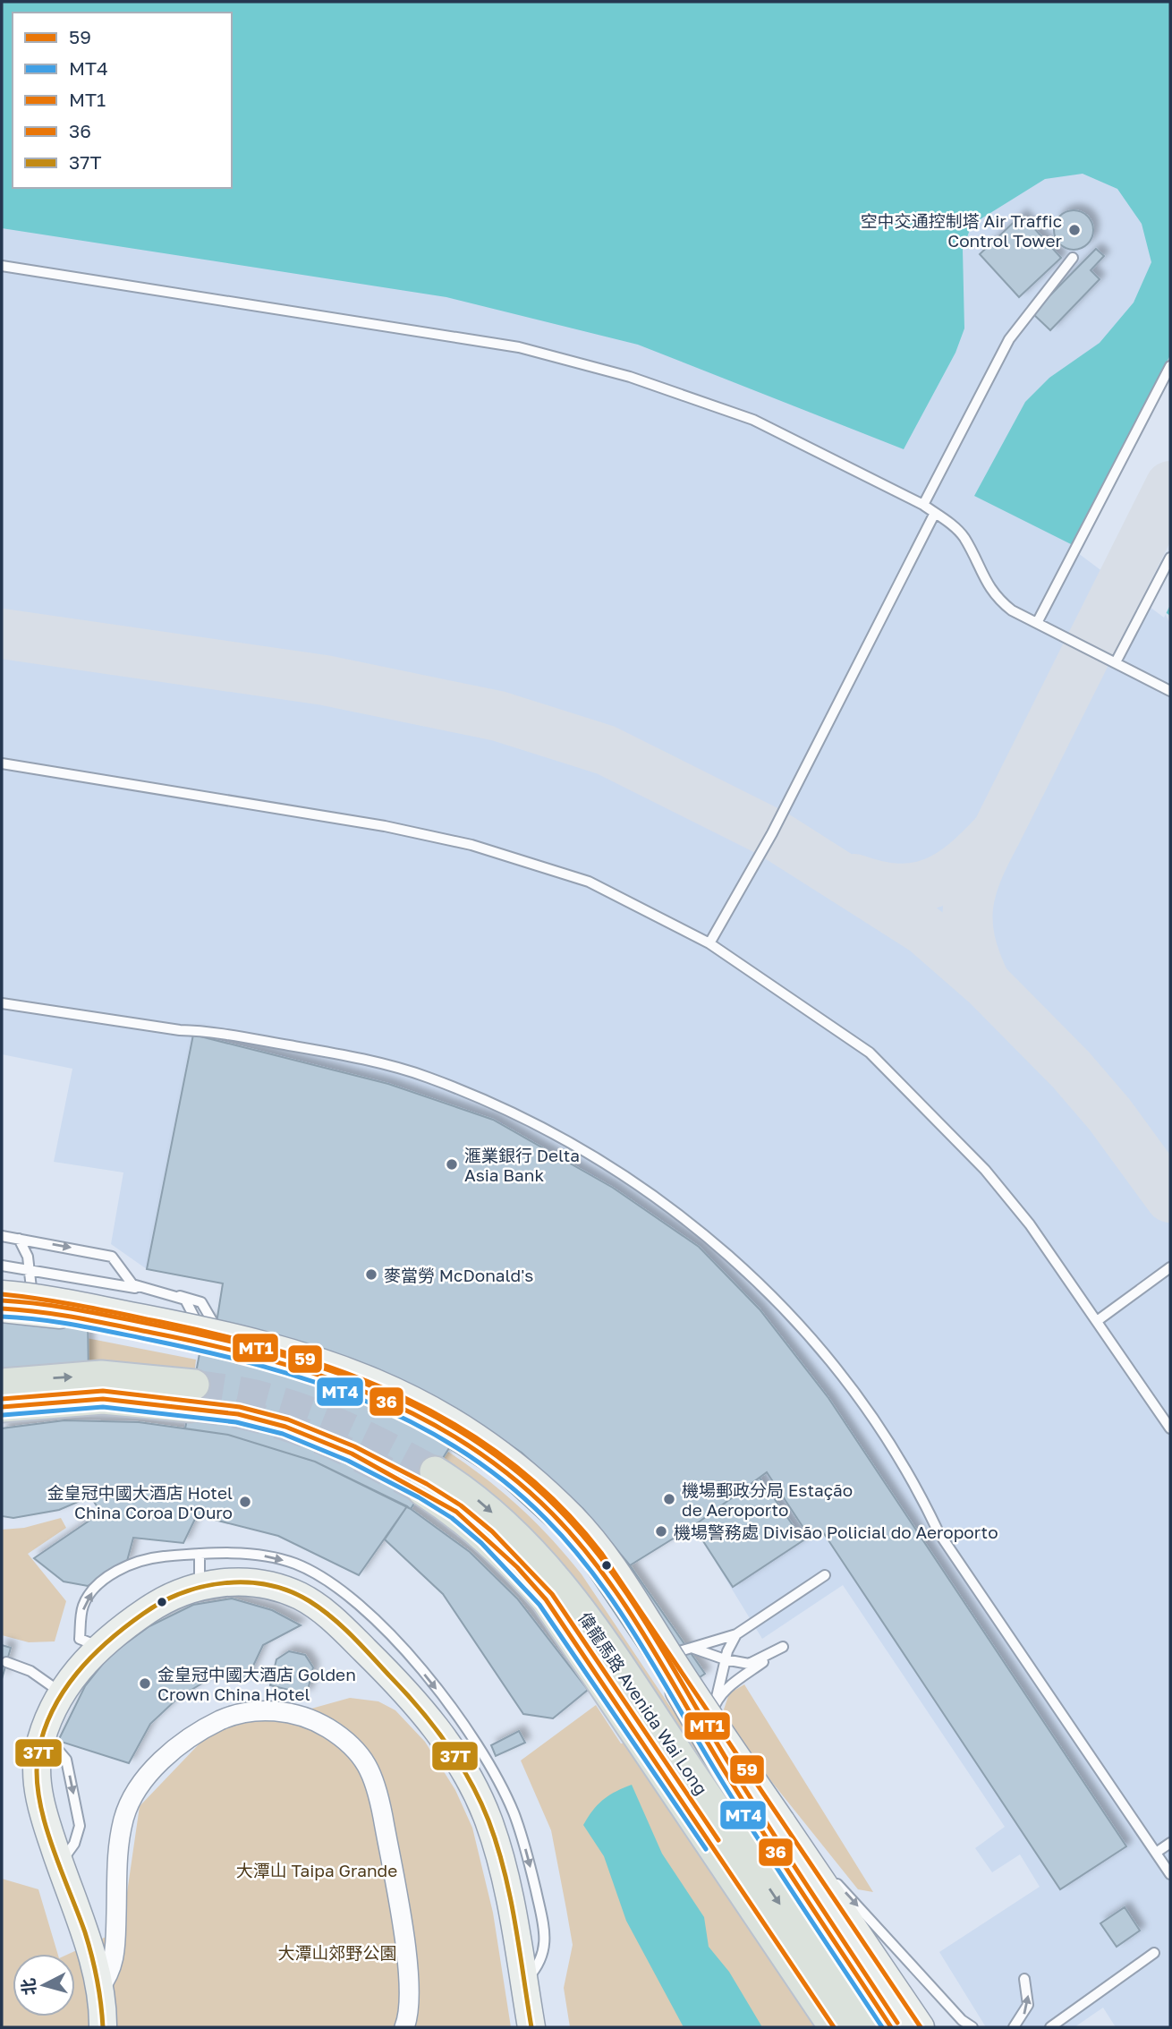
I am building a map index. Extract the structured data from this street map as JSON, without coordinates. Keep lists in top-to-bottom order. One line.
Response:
{"streets":{"main road":["偉龍馬路 Avenida Wai Long"]},"parks":["大潭山 Taipa Grande","大潭山郊野公園"],"places":["空中交通控制塔 Air Traffic Control Tower","滙業銀行 Delta Asia Bank","麥當勞 McDonald's","機場郵政分局 Estação de Aeroporto","金皇冠中國大酒店 Hotel China Coroa D'Ouro","機場警務處 Divisão Policial do Aeroporto","金皇冠中國大酒店 Golden Crown China Hotel"],"lines":["transit line 59","transit line MT1","transit line 36","transit line MT4","transit line 37T"],"legend":["59","MT4","MT1","36","37T"],"north":"left"}
